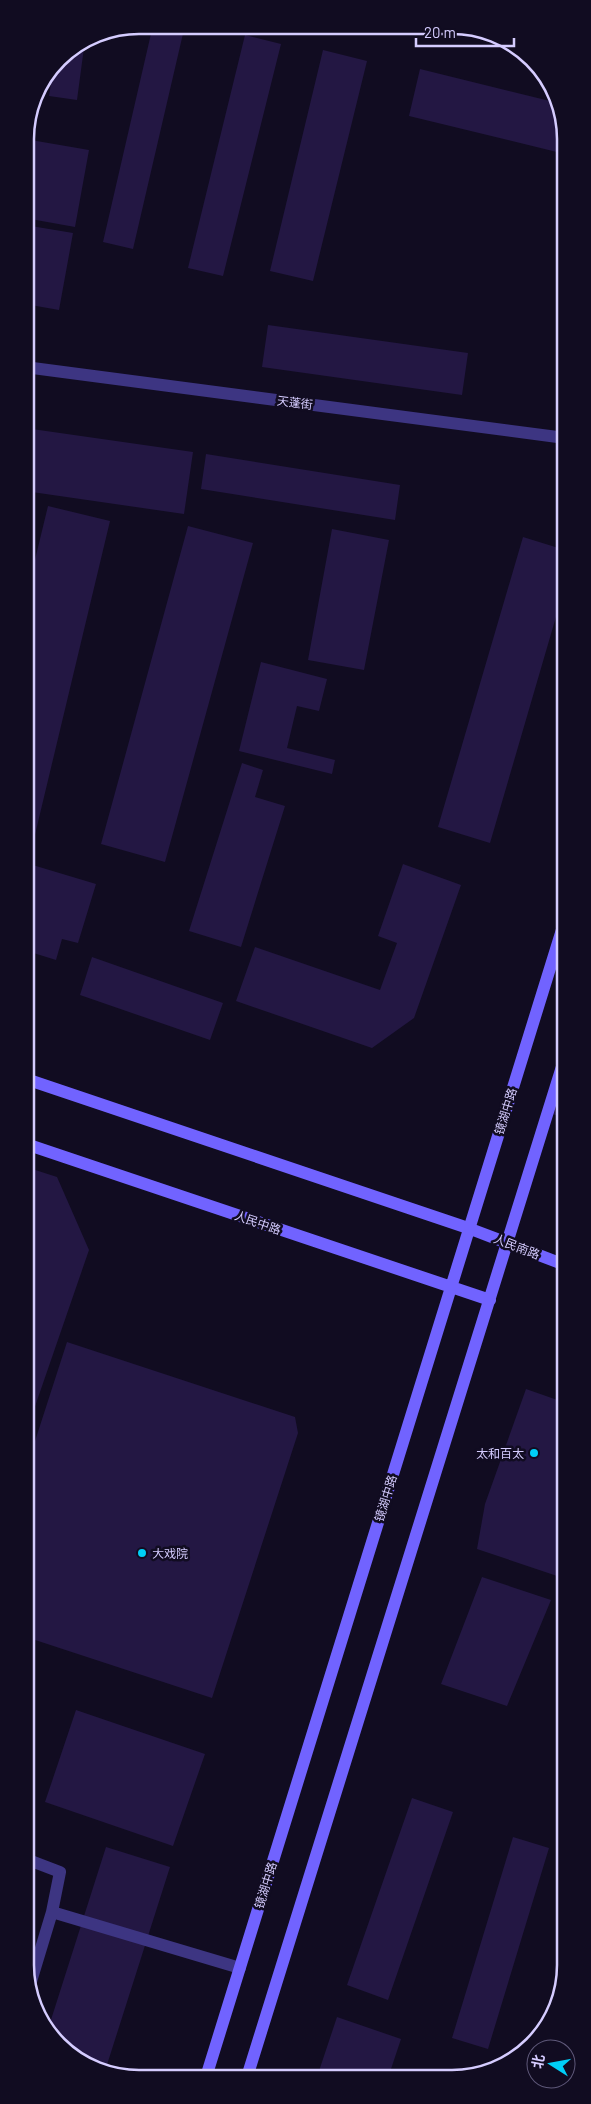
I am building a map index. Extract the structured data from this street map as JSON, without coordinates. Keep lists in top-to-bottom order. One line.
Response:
{"streets":{"main road":["镜湖中路","人民中路","人民南路"],"street":["天蓬街"]},"crossings":[["镜湖中路","人民中路"],["镜湖中路","人民南路"]],"places":["太和百太","大戏院"],"scale_bar":"20 m","north":"left"}
